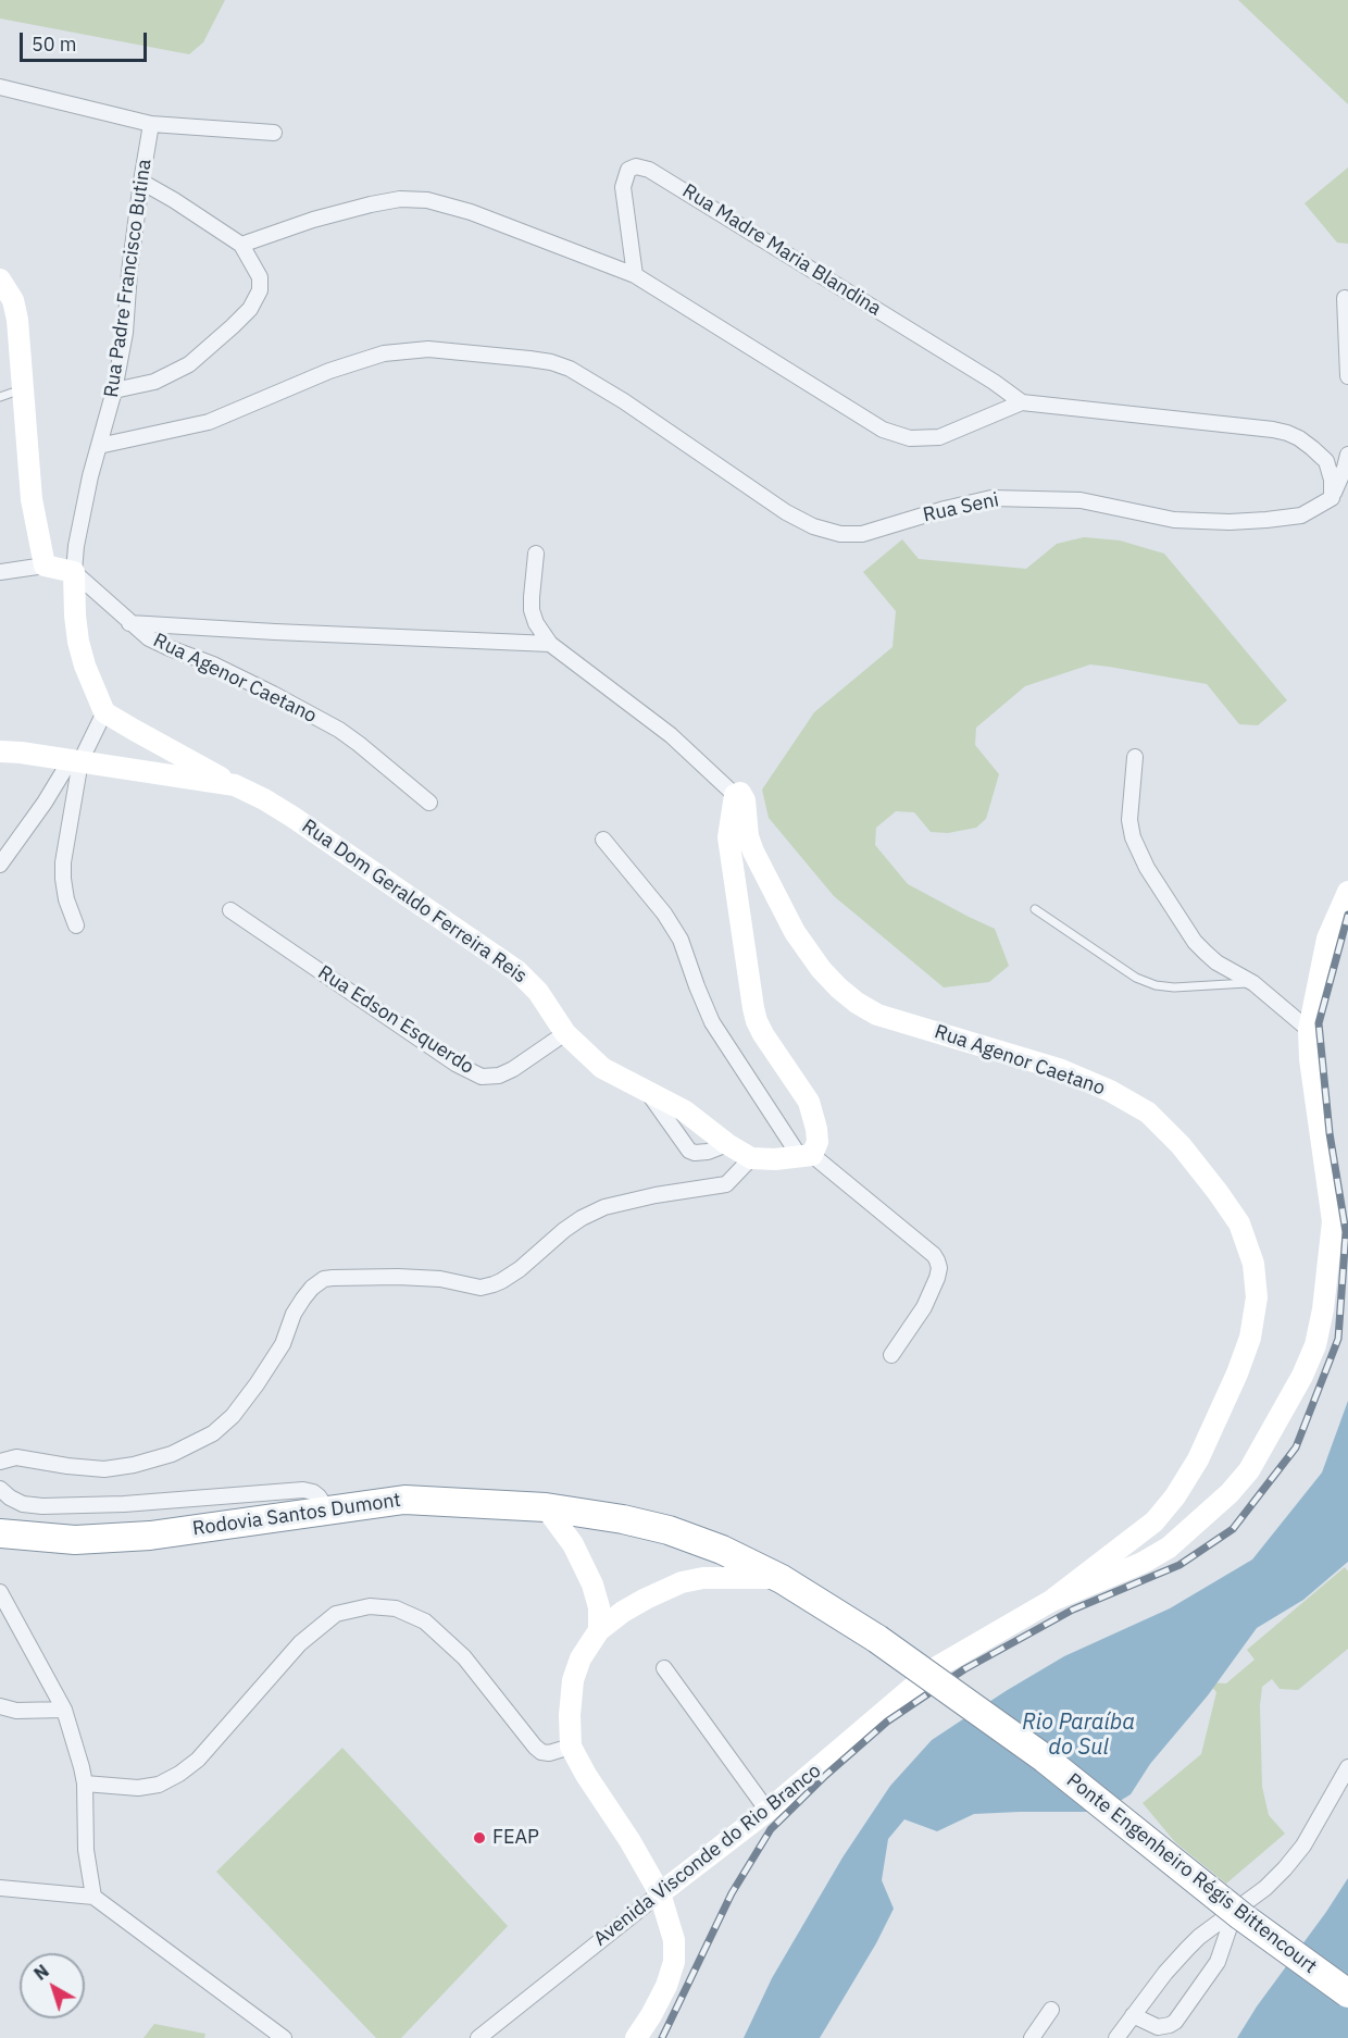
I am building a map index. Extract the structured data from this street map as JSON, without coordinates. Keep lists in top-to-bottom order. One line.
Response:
{"streets":{"highway":["Rodovia Santos Dumont","Ponte Engenheiro Régis Bittencourt"],"street":["Rua Madre Maria Blandina","Rua Padre Francisco Butina","Rua Seni","Rua Agenor Caetano","Rua Dom Geraldo Ferreira Reis","Rua Edson Esquerdo","Avenida Visconde do Rio Branco"]},"crossings":[["Rua Padre Francisco Butina","Rua Seni"],["Rua Padre Francisco Butina","Rua Agenor Caetano"],["Rua Agenor Caetano","Avenida Visconde do Rio Branco"],["Rua Dom Geraldo Ferreira Reis","Rua Edson Esquerdo"],["Rodovia Santos Dumont","Ponte Engenheiro Régis Bittencourt"]],"water":["Rio Paraíba do Sul"],"places":["FEAP"],"scale_bar":"50 m","north":"top left"}
